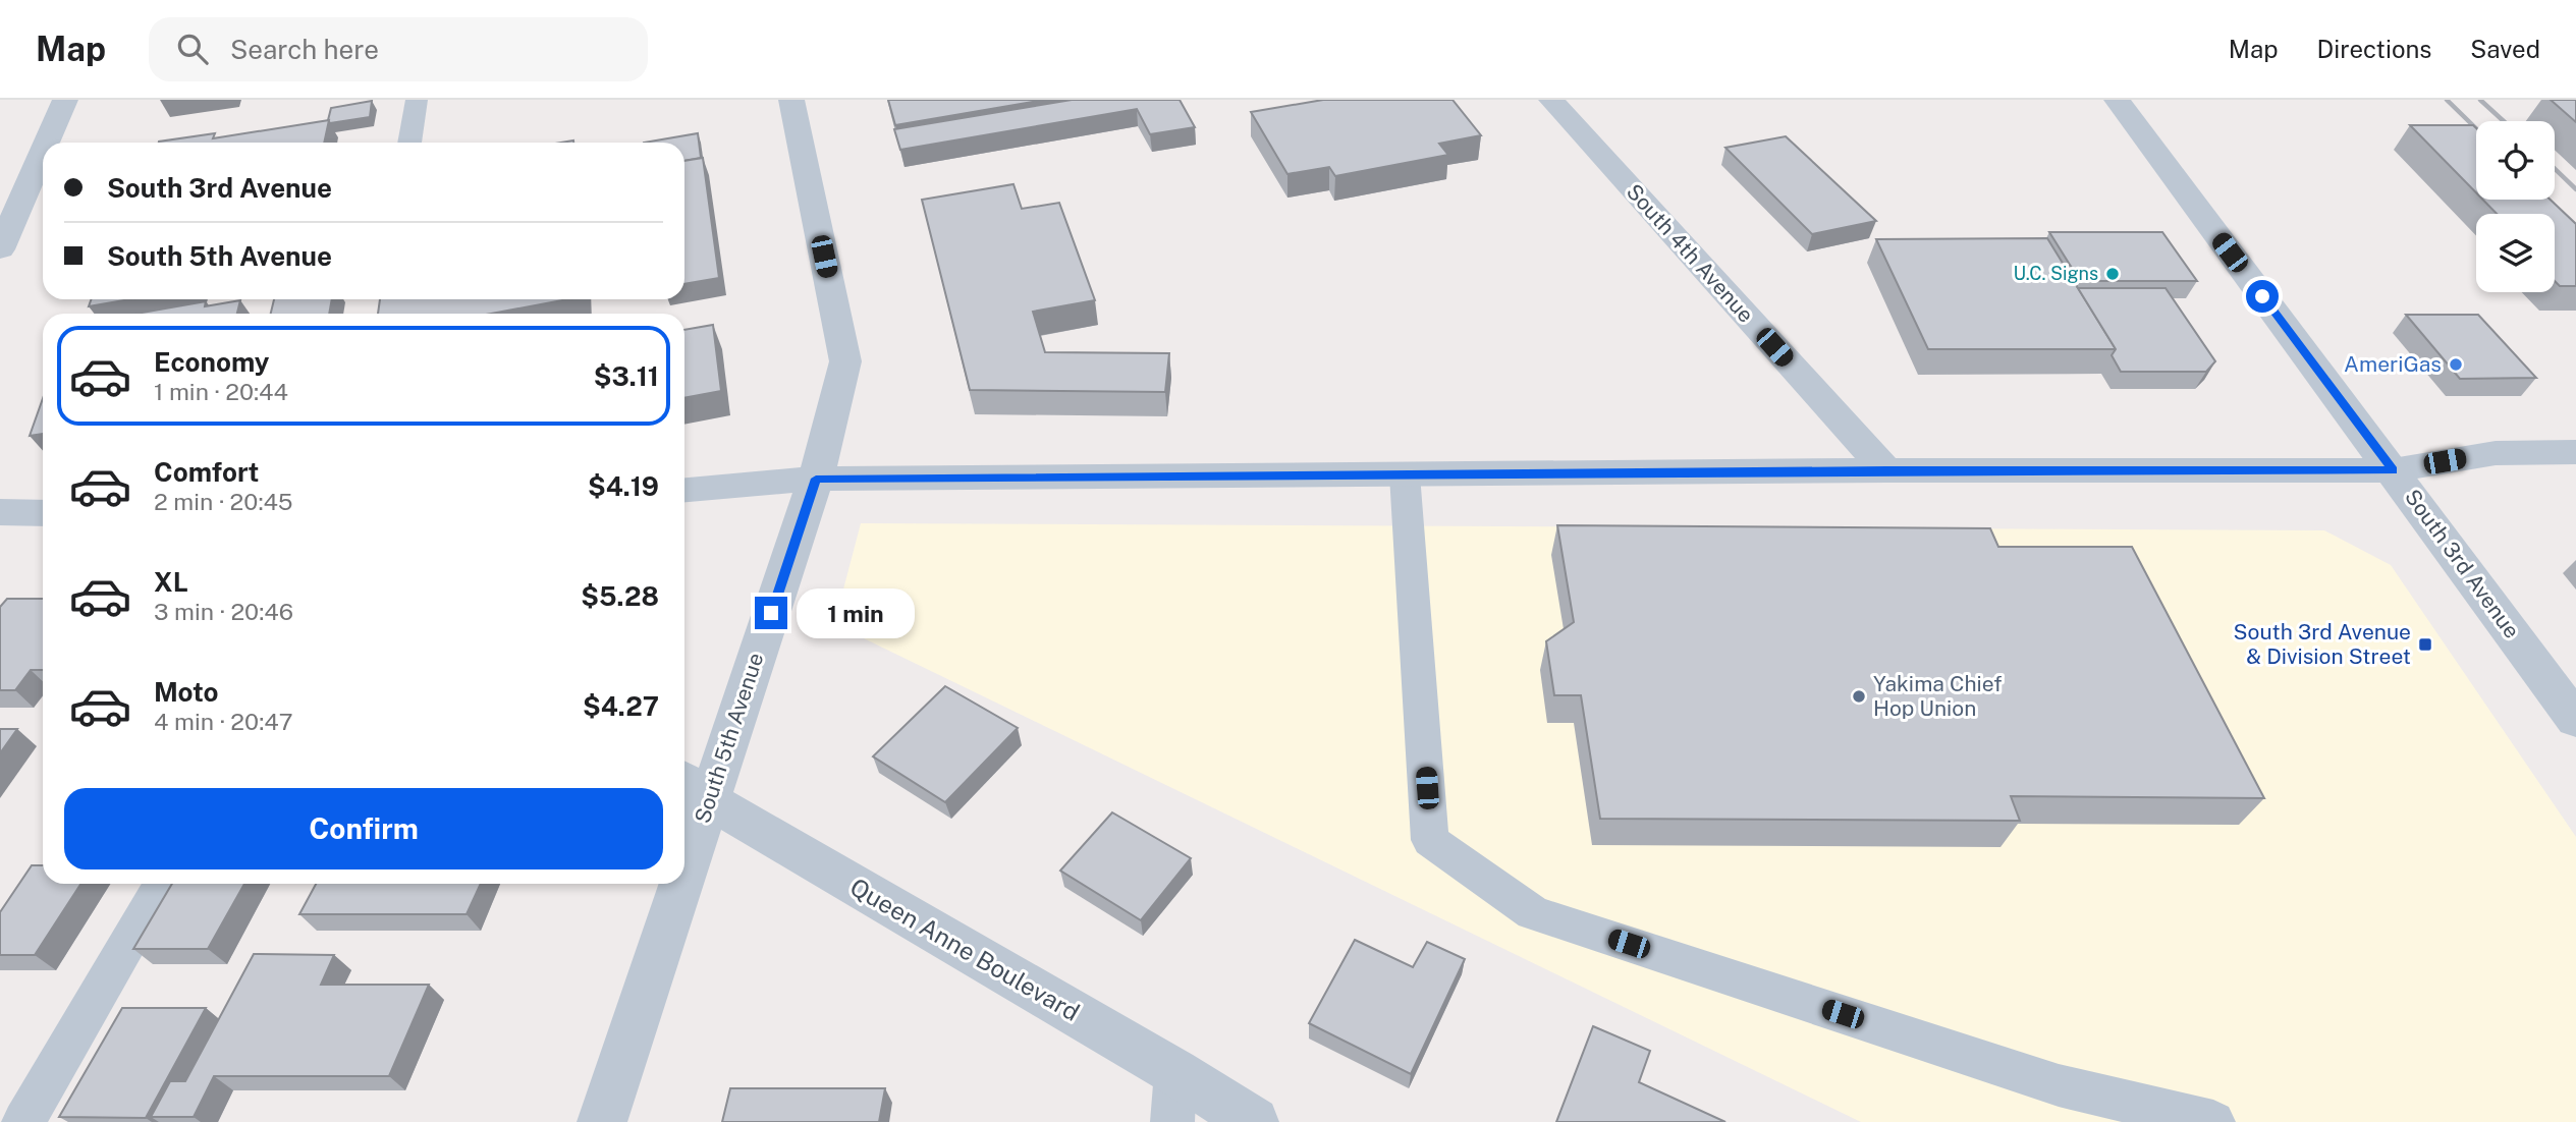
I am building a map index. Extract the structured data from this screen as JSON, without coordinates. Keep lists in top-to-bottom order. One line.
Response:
{"streets":{"street":["South 4th Avenue","South 3rd Avenue","South 5th Avenue","Queen Anne Boulevard"]},"crossings":[["South 5th Avenue","Queen Anne Boulevard"]],"places":{"other":["U.C. Signs","AmeriGas","Yakima Chief Hop Union"],"transit":["South 3rd Avenue & Division Street"]},"page":{"header":"Map","search":"Search here","nav":["Map","Directions","Saved"],"banner":["South 3rd Avenue","South 5th Avenue"],"list":[{"name":"Economy","note":"1 min · 20:44","value":"$3.11"},{"name":"Comfort","note":"2 min · 20:45","value":"$4.19"},{"name":"XL","note":"3 min · 20:46","value":"$5.28"},{"name":"Moto","note":"4 min · 20:47","value":"$4.27"}],"bubble":"1 min","buttons":"Confirm"}}
